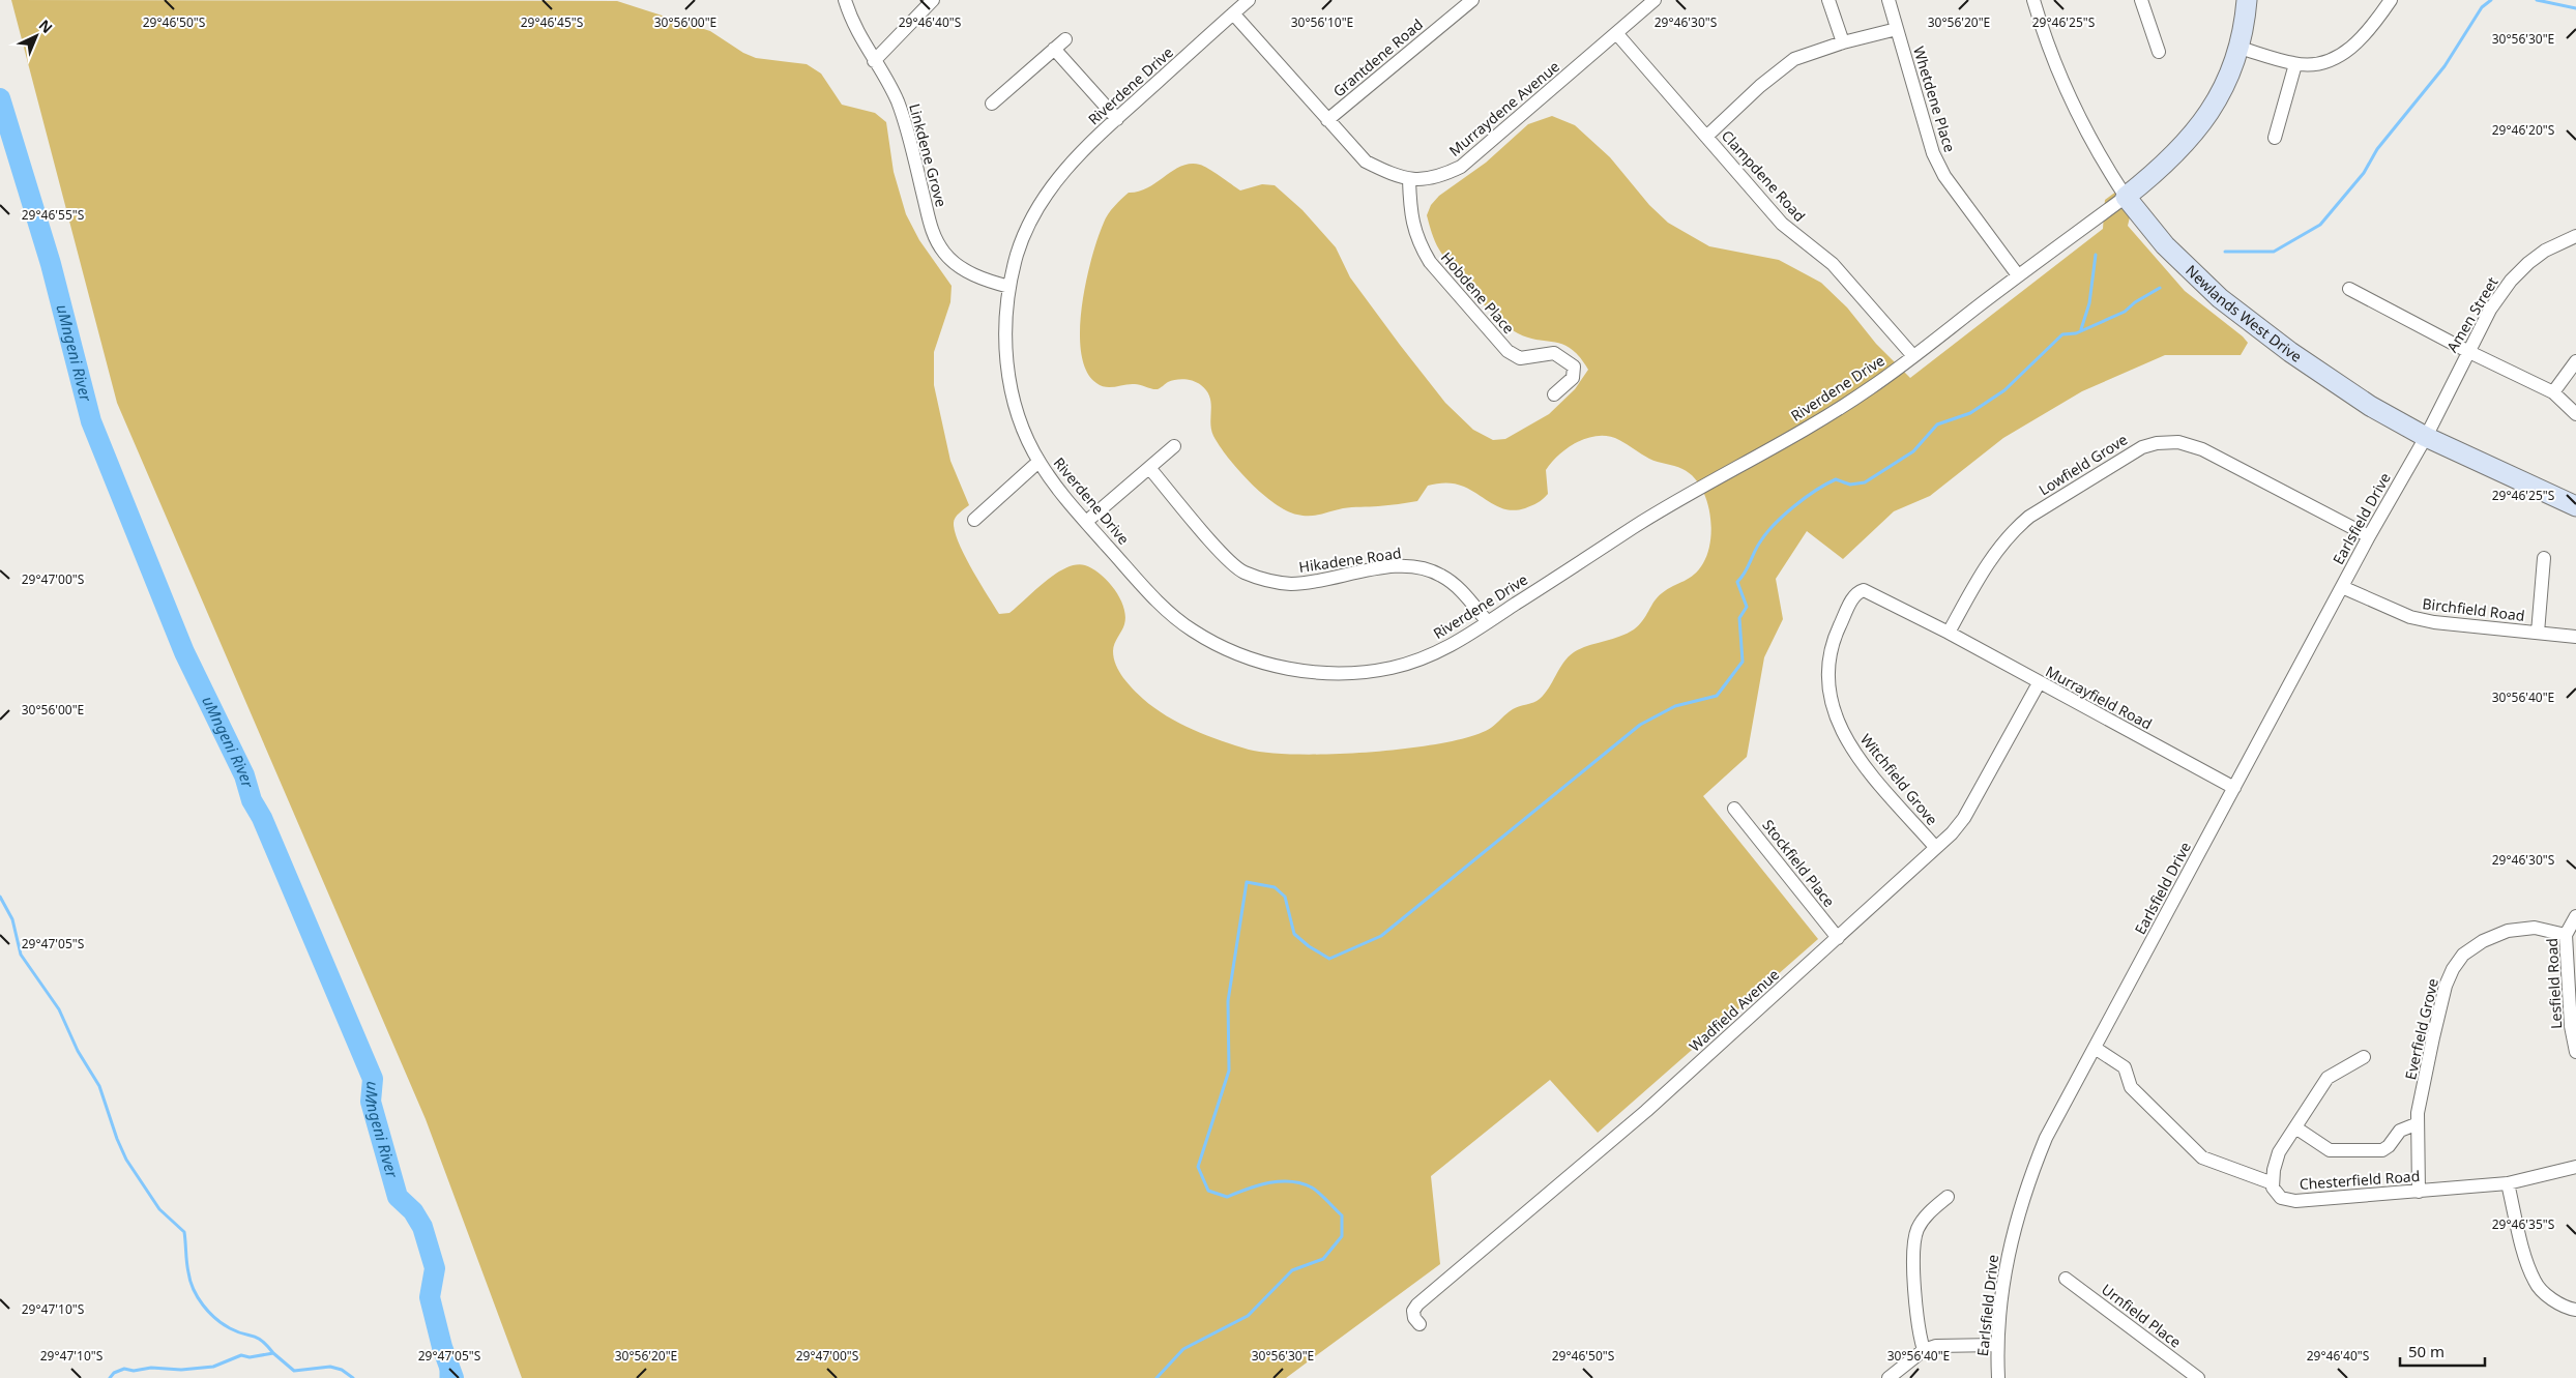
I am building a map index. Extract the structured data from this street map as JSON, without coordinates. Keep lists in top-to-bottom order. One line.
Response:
{"streets":{"street":["Grantdene Road","Riverdene Drive","Whetdene Place","Murraydene Avenue","Linkdene Grove","Clampdene Road","Hobdene Place","Newlands West Drive","Amen Street","Lowfield Grove","Earlsfield Drive","Hikadene Road","Birchfield Road","Murrayfield Road","Witchfield Grove","Stockfield Place","Lesfield Road","Wadfield Avenue","Everfield Grove","Chesterfield Road","Urnfield Place"]},"crossings":[["Grantdene Road","Murraydene Avenue"],["Riverdene Drive","Whetdene Place"],["Riverdene Drive","Murraydene Avenue"],["Riverdene Drive","Linkdene Grove"],["Riverdene Drive","Clampdene Road"],["Riverdene Drive","Newlands West Drive"],["Riverdene Drive","Hikadene Road"],["Murraydene Avenue","Clampdene Road"],["Murraydene Avenue","Hobdene Place"],["Newlands West Drive","Amen Street"],["Newlands West Drive","Earlsfield Drive"],["Amen Street","Earlsfield Drive"],["Lowfield Grove","Earlsfield Drive"],["Lowfield Grove","Murrayfield Road"],["Lowfield Grove","Witchfield Grove"],["Earlsfield Drive","Birchfield Road"],["Earlsfield Drive","Murrayfield Road"],["Murrayfield Road","Witchfield Grove"],["Murrayfield Road","Wadfield Avenue"],["Witchfield Grove","Wadfield Avenue"],["Stockfield Place","Wadfield Avenue"],["Lesfield Road","Everfield Grove"],["Everfield Grove","Chesterfield Road"]],"water":["uMngeni River"],"scale_bar":"50 m","north":"top right","coordinates":["29°46'25\"S","29°46'50\"S","29°46'45\"S","29°46'40\"S","29°46'30\"S","30°56'00\"E","30°56'10\"E","30°56'20\"E","30°56'30\"E","29°46'20\"S","29°46'55\"S","29°47'00\"S","30°56'40\"E","29°47'05\"S","29°46'35\"S","29°47'10\"S"]}
